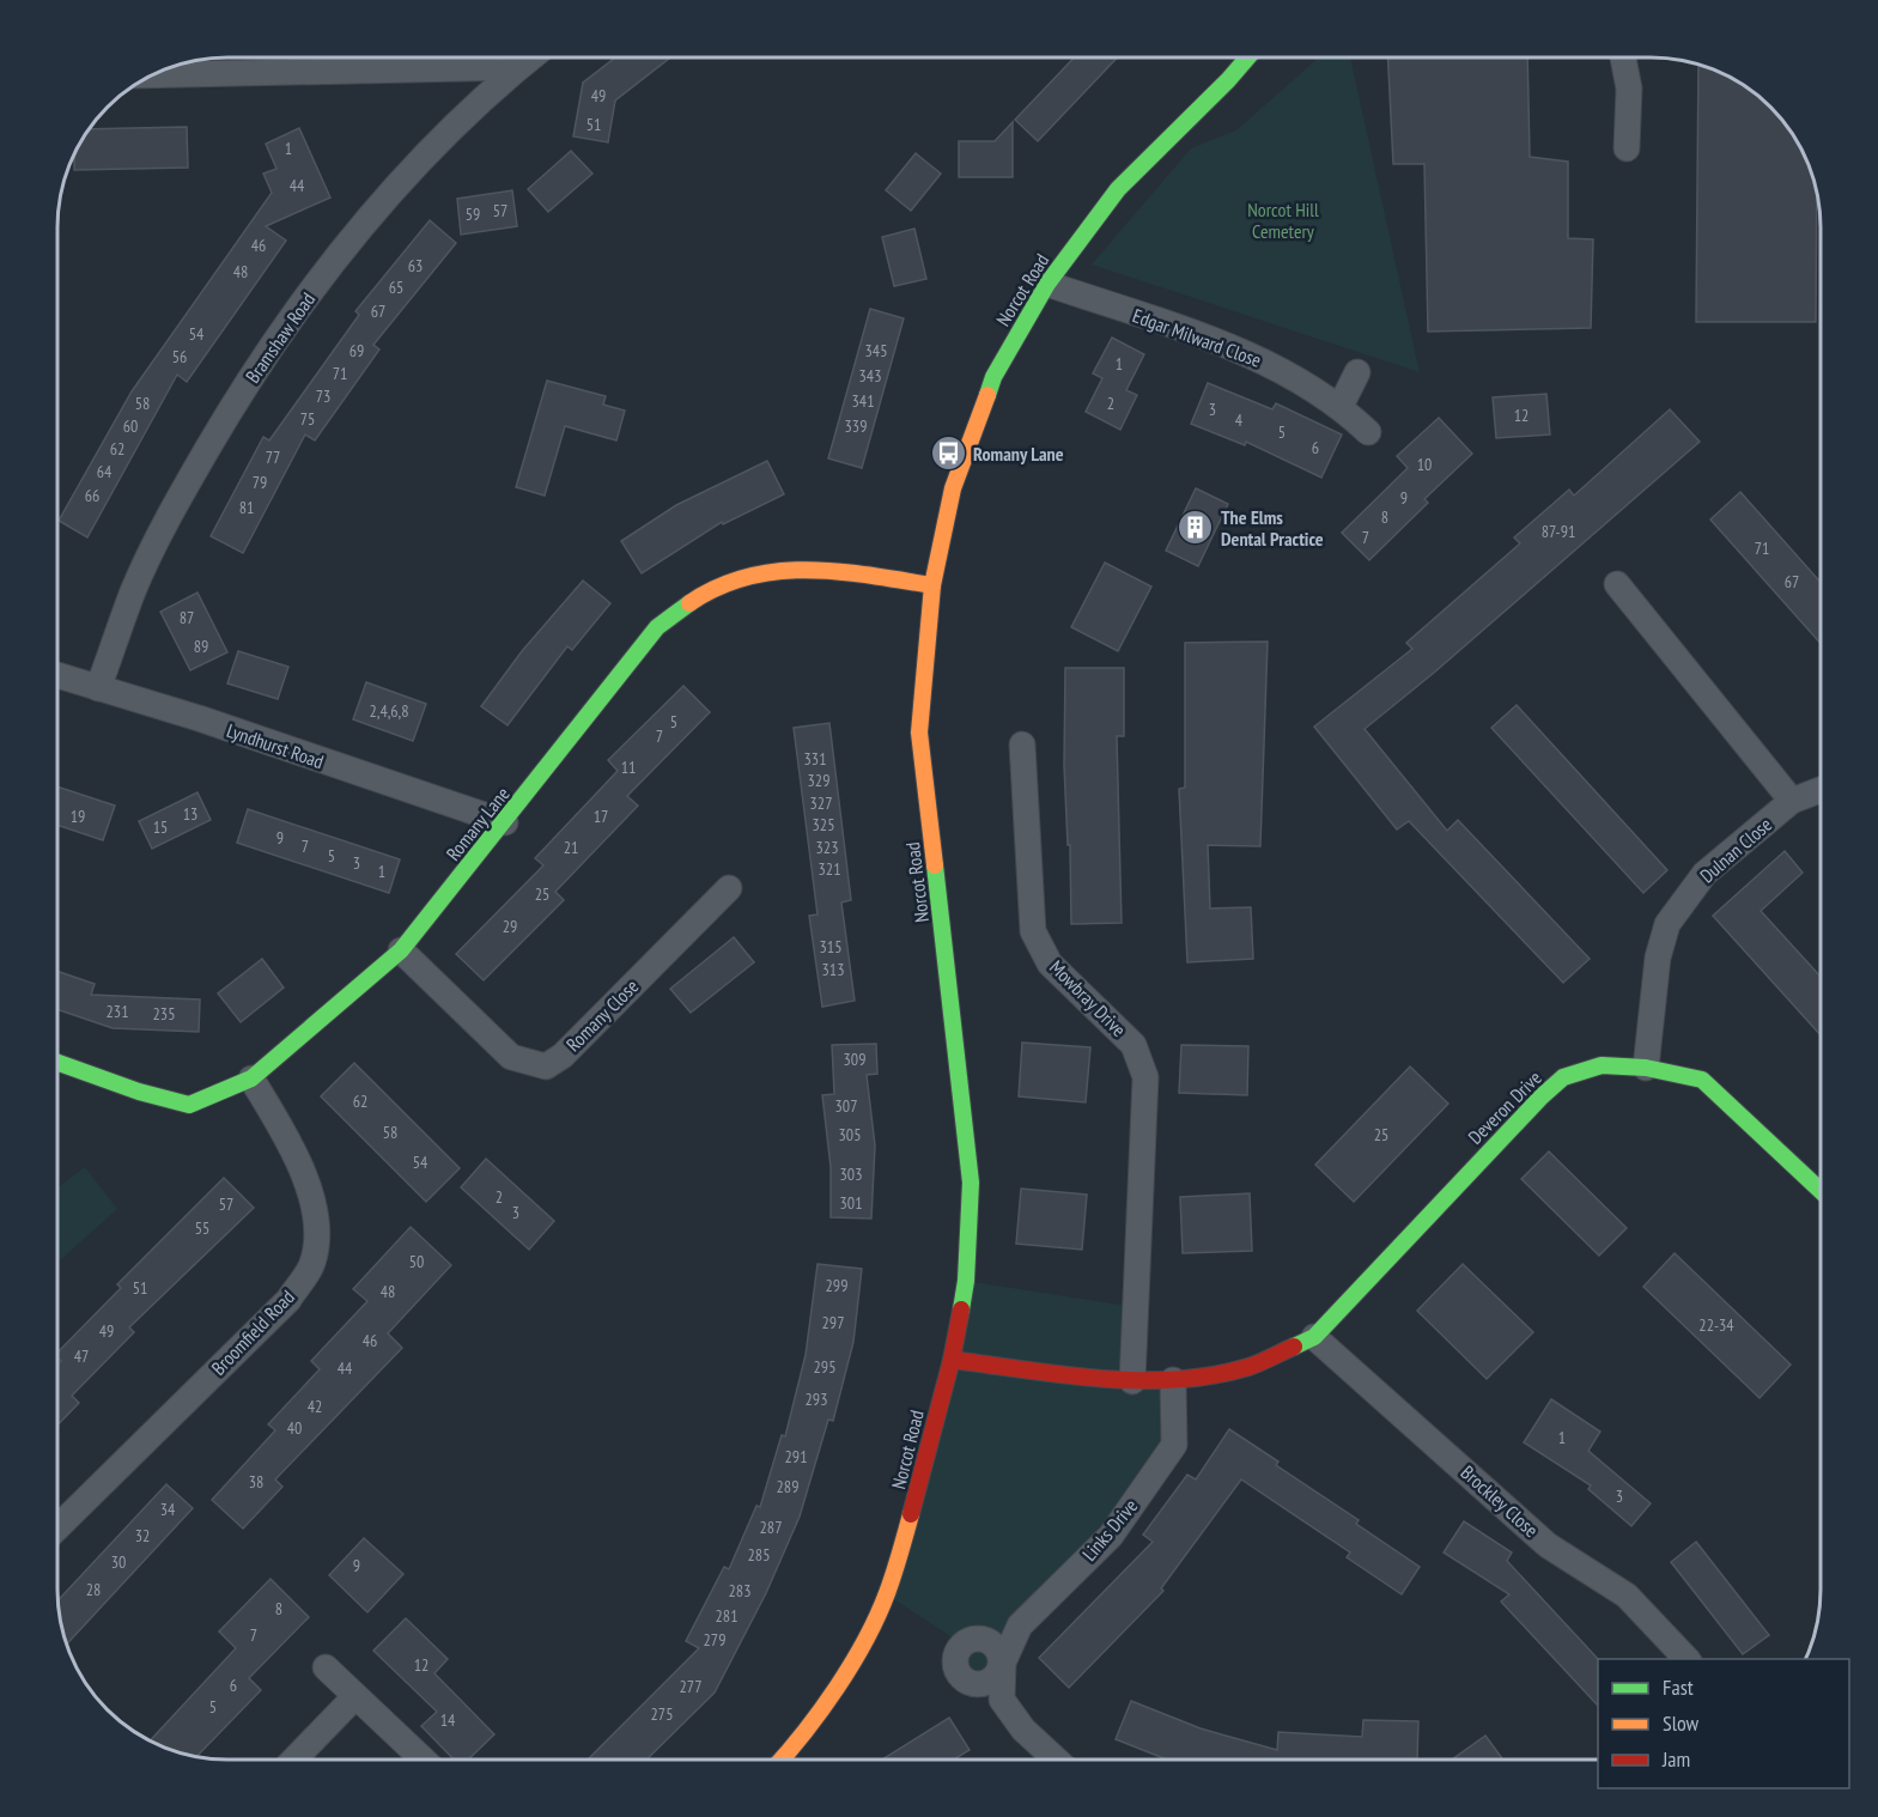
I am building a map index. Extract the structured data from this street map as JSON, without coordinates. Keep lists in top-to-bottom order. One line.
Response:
{"streets":{"street":["Norcot Road","Bramshaw Road","Edgar Milward Close","Lyndhurst Road","Romany Lane","Dulnan Close","Mowbray Drive","Romany Close","Deveron Drive","Broomfield Road","Brockley Close","Links Drive"]},"crossings":[["Norcot Road","Edgar Milward Close"],["Norcot Road","Romany Lane"],["Bramshaw Road","Lyndhurst Road"],["Lyndhurst Road","Romany Lane"],["Romany Lane","Romany Close"],["Romany Lane","Broomfield Road"],["Dulnan Close","Deveron Drive"],["Deveron Drive","Brockley Close"]],"parks":["Norcot Hill Cemetery"],"places":{"bus stop":["Romany Lane"],"building":["The Elms Dental Practice"]},"house_numbers":["49","51","1","44","57","59","46","63","48","65","67","54","69","345","56","1","71","343","73","341","58","2","3","12","75","4","60","339","5","6","62","77","10","64","79","66","9","81","8","87-91","7","71","67","87","89","2,4,6,8","5","7","331","11","329","327","13","19","17","325","15","9","7","21","323","5","3","321","1","25","29","315","313","231","235","309","62","307","58","305","25","54","303","2","301","57","3","55","50","299","51","48","297","22-34","49","46","47","295","44","293","42","40","1","291","38","289","3","34","287","32","285","30","9","28","283","8","281","7","279","12","6","277","5","275","14"],"legend":["Fast","Slow","Jam"]}
